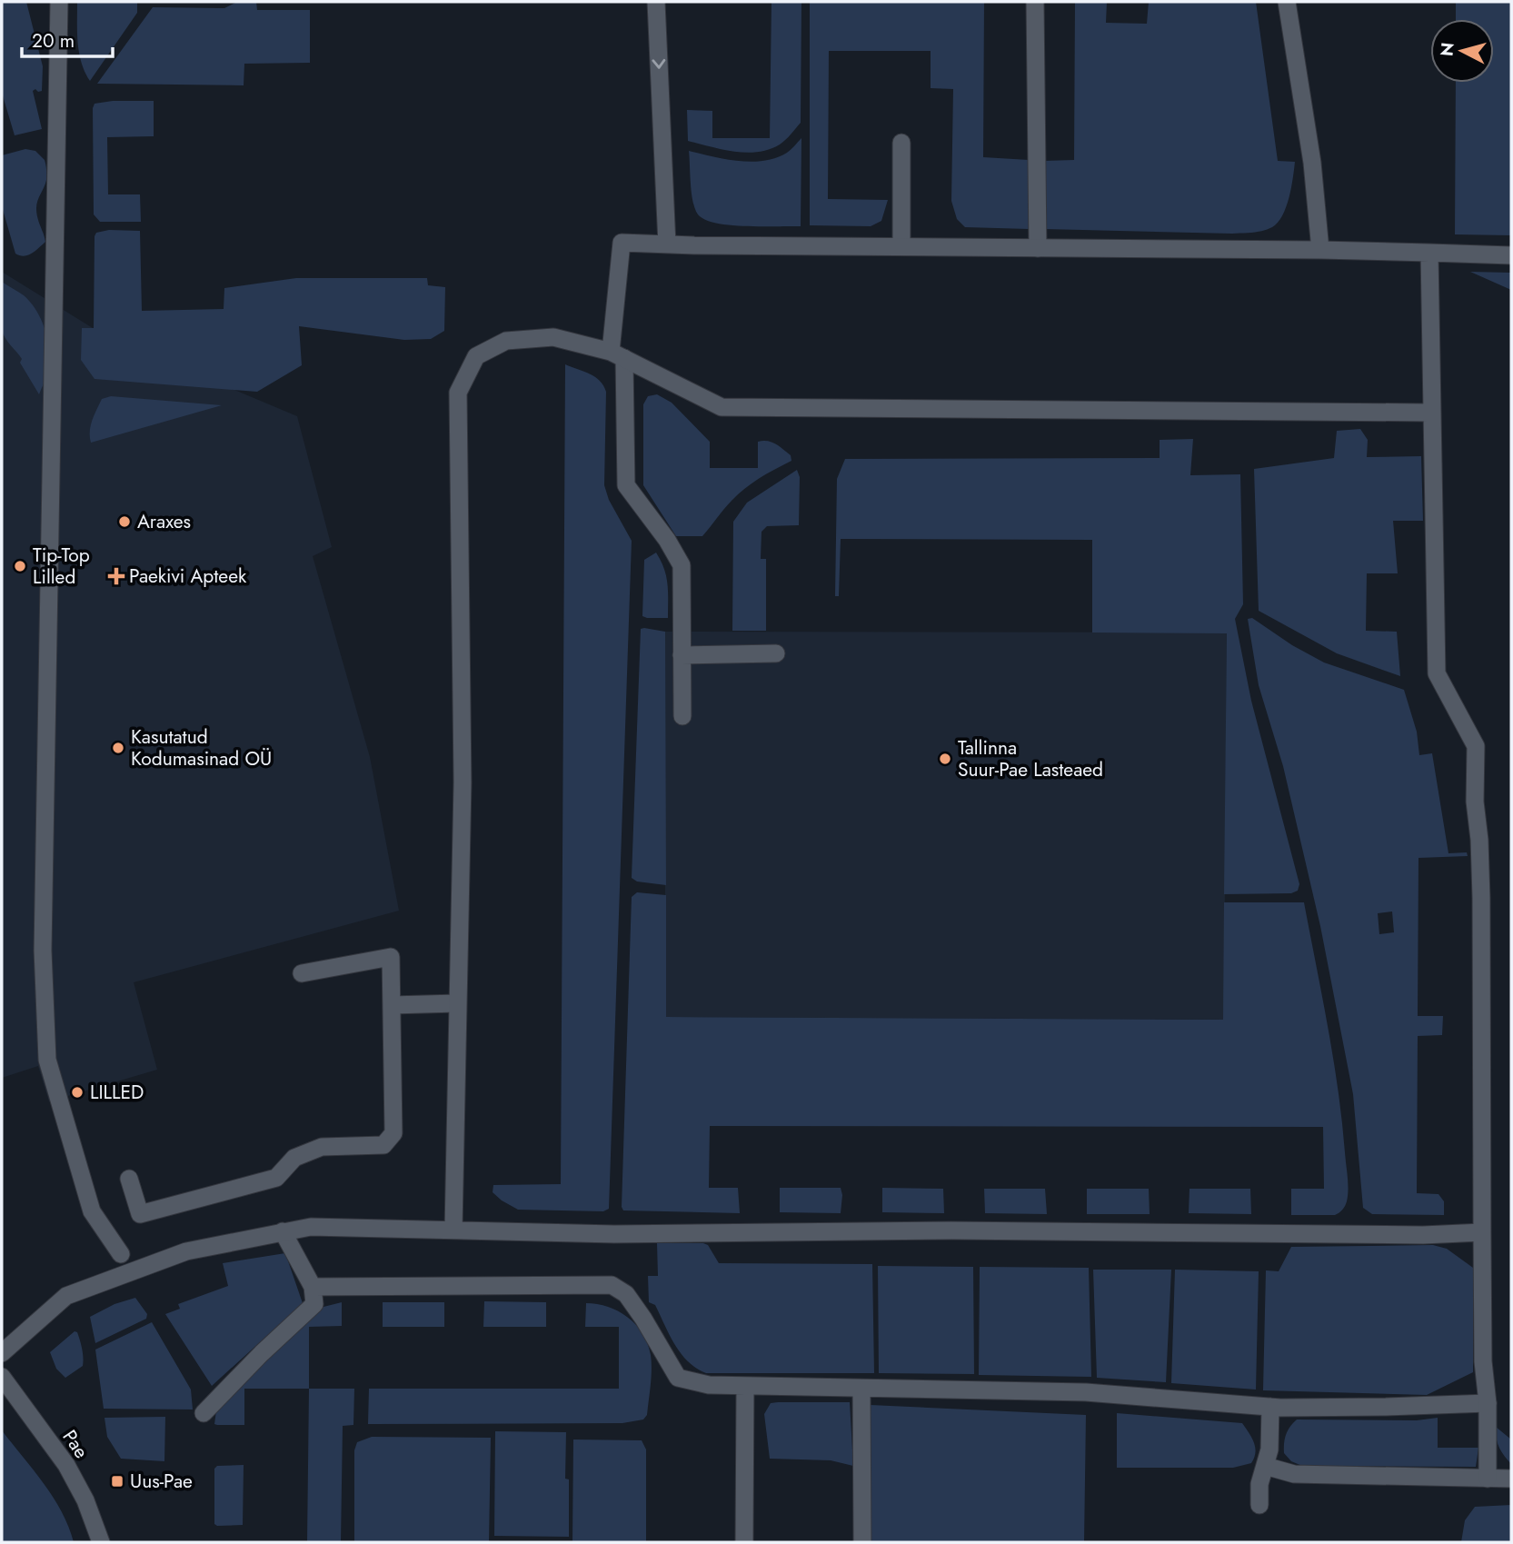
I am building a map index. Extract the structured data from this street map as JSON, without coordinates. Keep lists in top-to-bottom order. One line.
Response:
{"streets":{"street":["Pae"]},"places":{"other":["Araxes","Tip-Top Lilled","Kasutatud Kodumasinad OÜ","Tallinna Suur-Pae Lasteaed","LILLED"],"health":["Paekivi Apteek"],"transit":["Uus-Pae"]},"scale_bar":"20 m","north":"left"}
